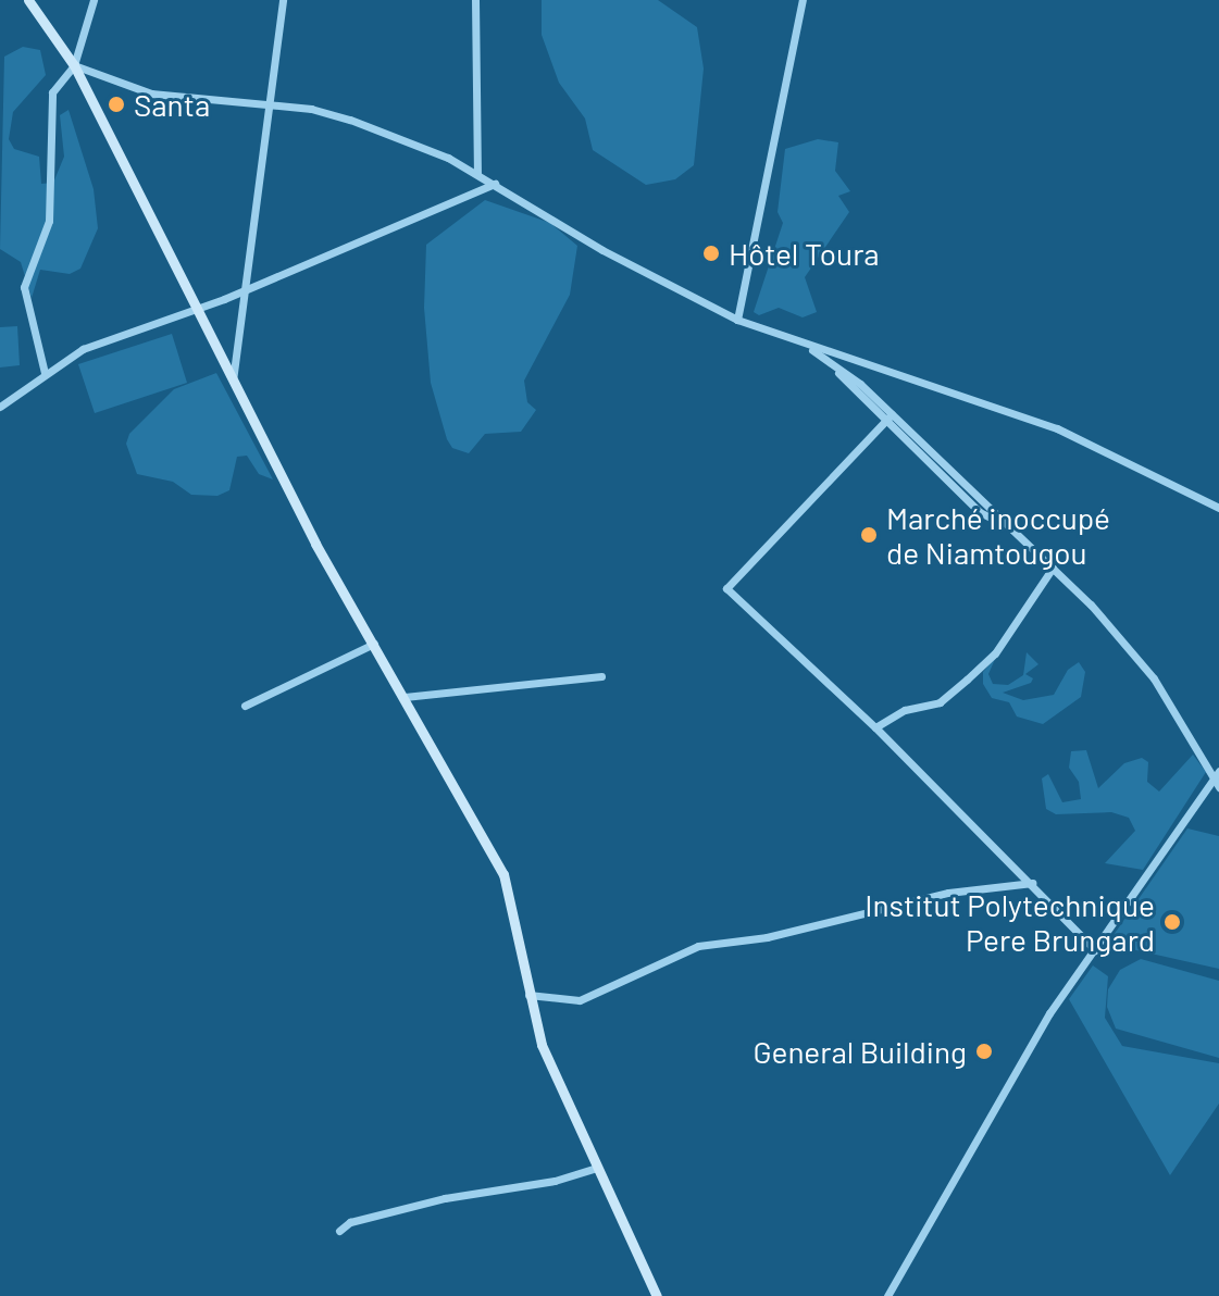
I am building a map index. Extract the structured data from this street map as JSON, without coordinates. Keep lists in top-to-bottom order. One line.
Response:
{"places":["Santa","Hôtel Toura","Marché inoccupé de Niamtougou","Institut Polytechnique Pere Brungard","General Building"]}
